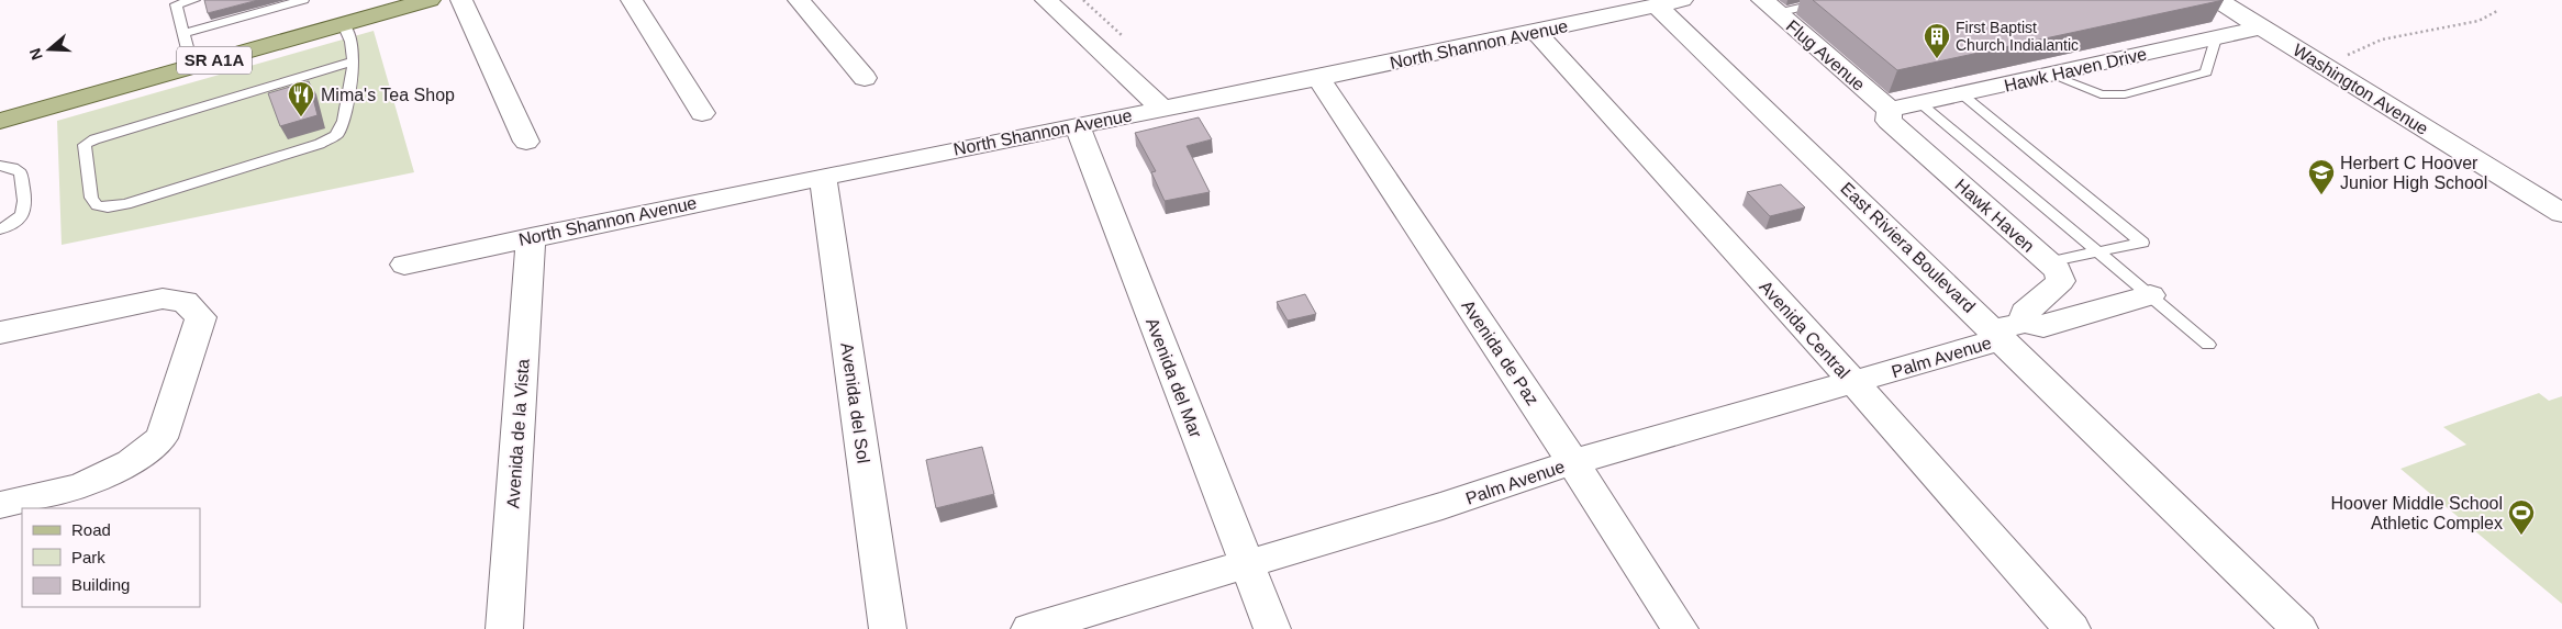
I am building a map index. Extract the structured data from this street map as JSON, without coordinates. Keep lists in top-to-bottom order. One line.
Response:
{"streets":{"main road":["SR A1A"],"street":["North Shannon Avenue","Flug Avenue","Hawk Haven Drive","Washington Avenue","Hawk Haven","East Riviera Boulevard","Avenida Central","Avenida de Paz","Palm Avenue","Avenida del Mar","Avenida del Sol","Avenida de la Vista"]},"crossings":[["North Shannon Avenue","East Riviera Boulevard"],["North Shannon Avenue","Avenida Central"],["North Shannon Avenue","Avenida de Paz"],["North Shannon Avenue","Avenida del Mar"],["North Shannon Avenue","Avenida del Sol"],["North Shannon Avenue","Avenida de la Vista"],["Flug Avenue","Hawk Haven Drive"],["Flug Avenue","Hawk Haven"],["Hawk Haven Drive","Washington Avenue"],["Hawk Haven Drive","Hawk Haven"],["Hawk Haven","East Riviera Boulevard"],["Hawk Haven","Palm Avenue"],["East Riviera Boulevard","Palm Avenue"],["Avenida Central","Palm Avenue"],["Avenida de Paz","Palm Avenue"],["Palm Avenue","Avenida del Mar"]],"places":{"building":["First Baptist Church Indialantic"],"restaurant":["Mima's Tea Shop"],"school or university":["Herbert C Hoover Junior High School"],"sports":["Hoover Middle School Athletic Complex"]},"legend":["Road","Park","Building"],"north":"left"}
